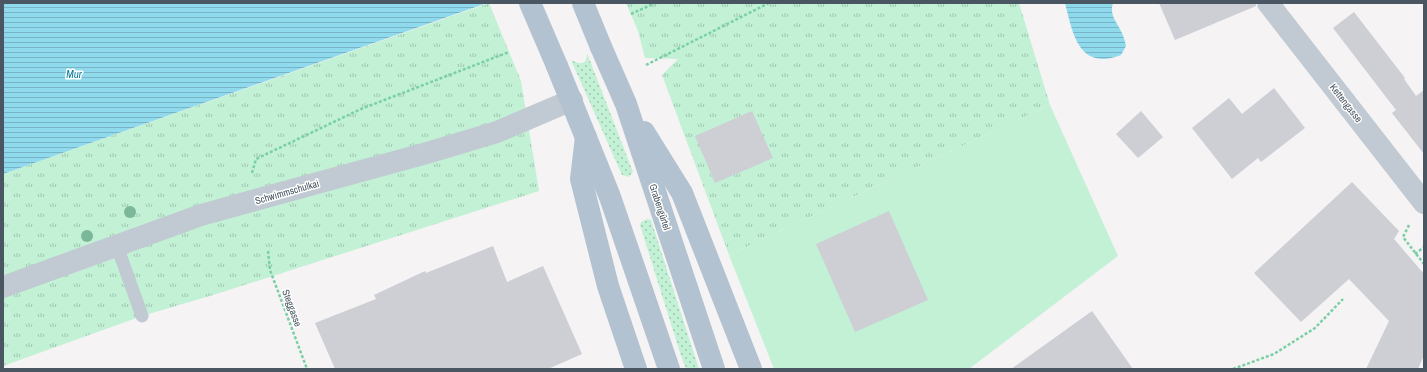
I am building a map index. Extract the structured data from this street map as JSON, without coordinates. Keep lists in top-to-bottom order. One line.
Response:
{"streets":{"main road":["Grabengürtel"],"street":["Kettengasse","Schwimmschulkai"],"path":["Steggasse"]},"water":["Mur"]}
